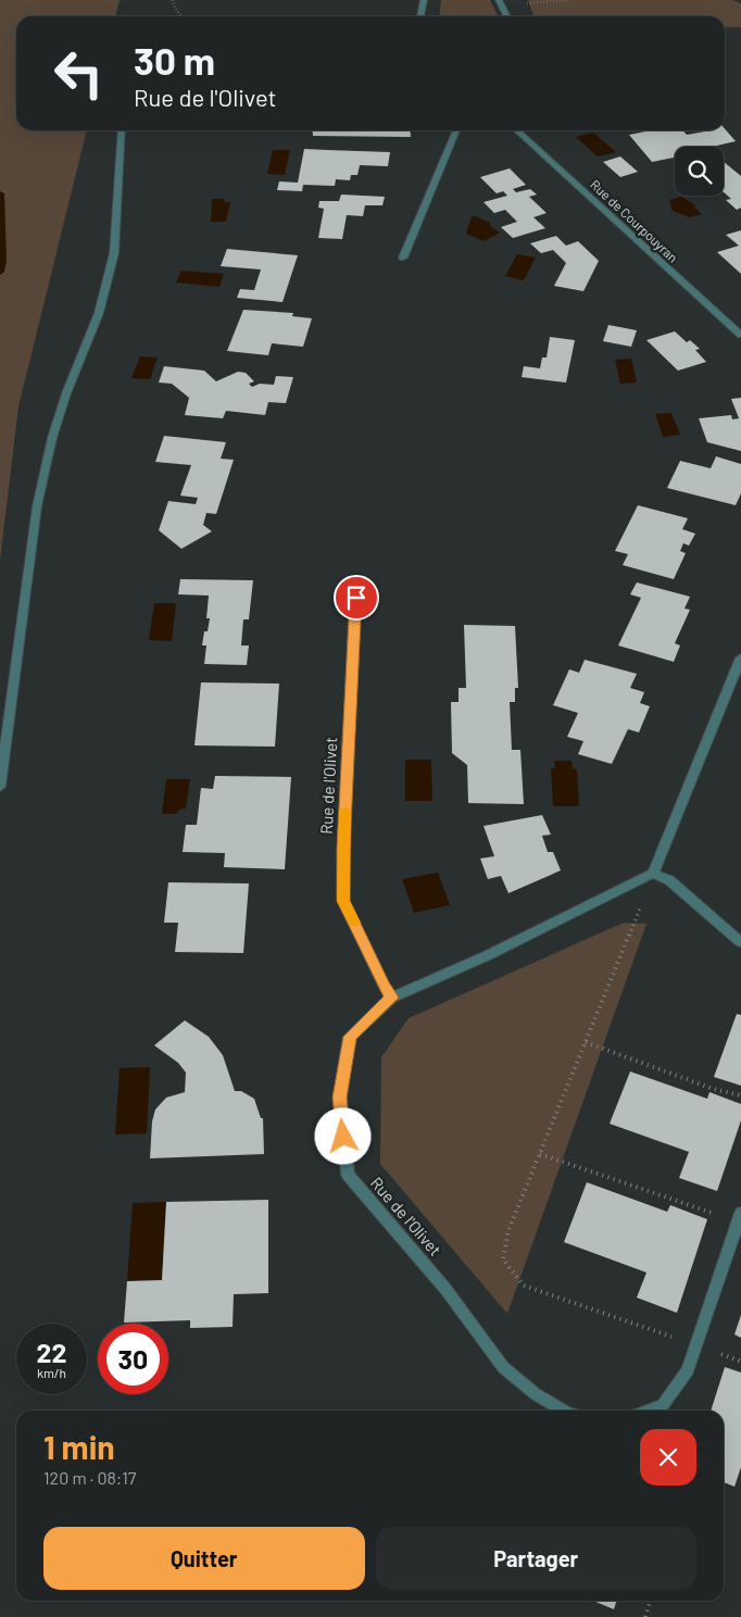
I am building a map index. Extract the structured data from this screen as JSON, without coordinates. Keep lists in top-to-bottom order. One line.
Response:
{"streets":{"street":["Rue de Courpouyran","Rue de l'Olivet"]},"page":{"turn":["30 m","Rue de l'Olivet"],"speed":"22 km/h","limit":"30","heading":["1 min","120 m · 08:17"],"buttons":["Quitter","Partager"]}}
